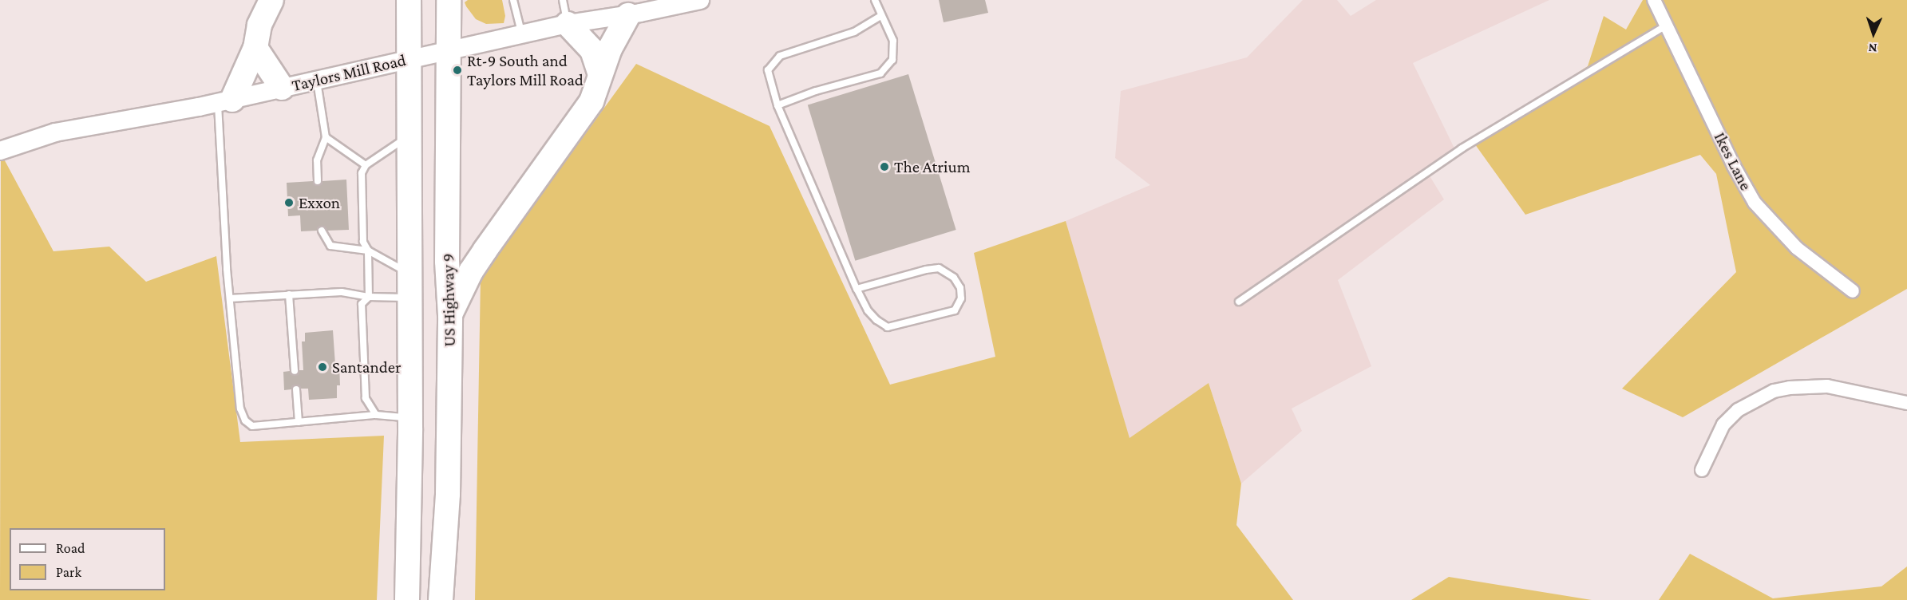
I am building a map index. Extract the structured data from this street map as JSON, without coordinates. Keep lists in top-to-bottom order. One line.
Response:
{"streets":{"highway":["US Highway 9"],"street":["Taylors Mill Road","Ikes Lane"]},"crossings":[["Taylors Mill Road","US Highway 9"]],"places":["Rt-9 South and Taylors Mill Road","The Atrium","Exxon","Santander"],"legend":["Road","Park"],"north":"bottom"}
